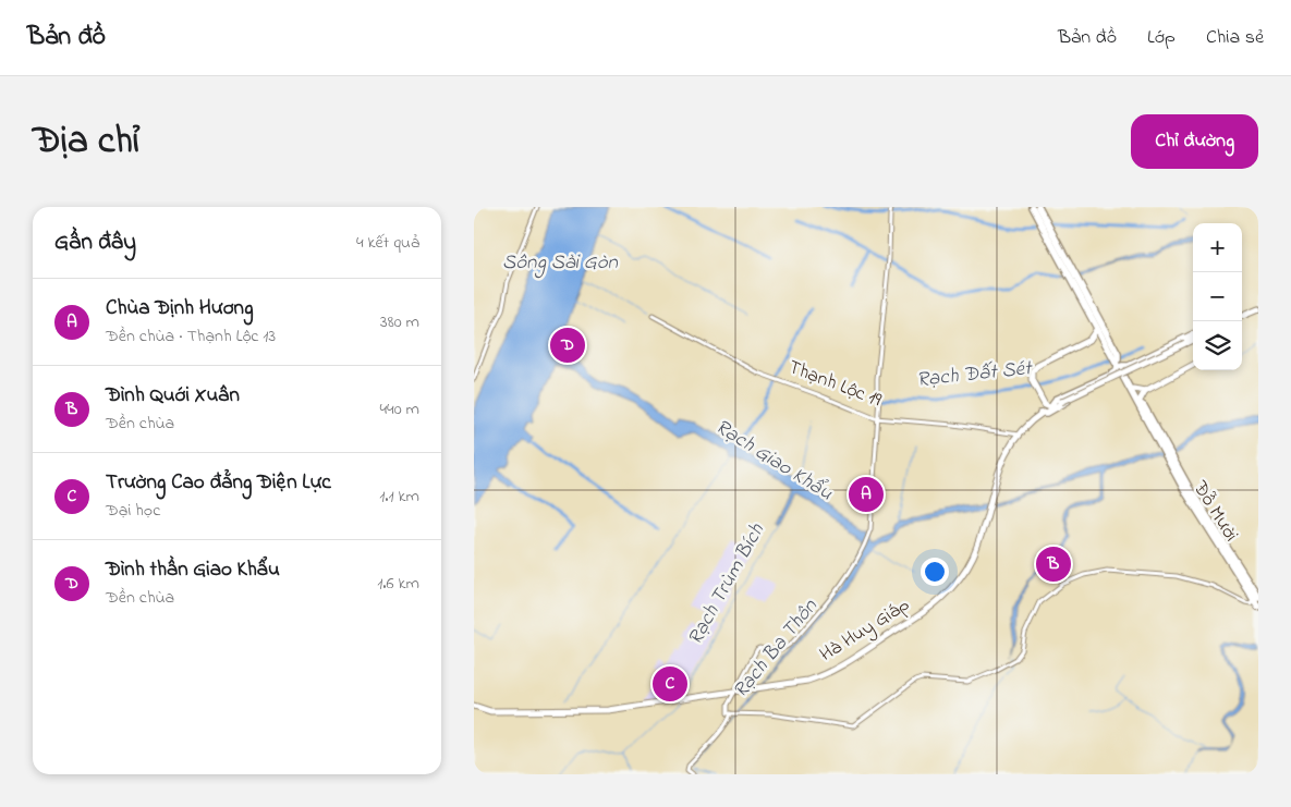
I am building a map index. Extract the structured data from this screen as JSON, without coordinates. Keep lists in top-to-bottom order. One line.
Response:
{"streets":{"highway":["Đỗ Mười"],"main road":["Hà Huy Giáp"],"street":["Thạnh Lộc 19"]},"crossings":[["Thạnh Lộc 19","Hà Huy Giáp"]],"water":["Sông Sài Gòn","Rạch Đất Sét","Rạch Giao Khẩu","Rạch Trùm Bích","Rạch Ba Thôn"],"page":{"header":"Bản đồ","nav":["Bản đồ","Lớp","Chia sẻ"],"title":"Địa chỉ","buttons":"Chỉ đường","heading":["Gần đây","4 kết quả"],"map_buttons":["+","−"],"list":[{"mark":"A","name":"Chùa Định Hương","note":"Đền chùa · Thạnh Lộc 13","value":"380 m"},{"mark":"B","name":"Đình Quới Xuân","note":"Đền chùa","value":"440 m"},{"mark":"C","name":"Trường Cao đẳng Điện Lực","note":"Đại học","value":"1.1 km"},{"mark":"D","name":"Đình thần Giao Khẩu","note":"Đền chùa","value":"1.6 km"}],"pins":["D","A","B","C"]}}
